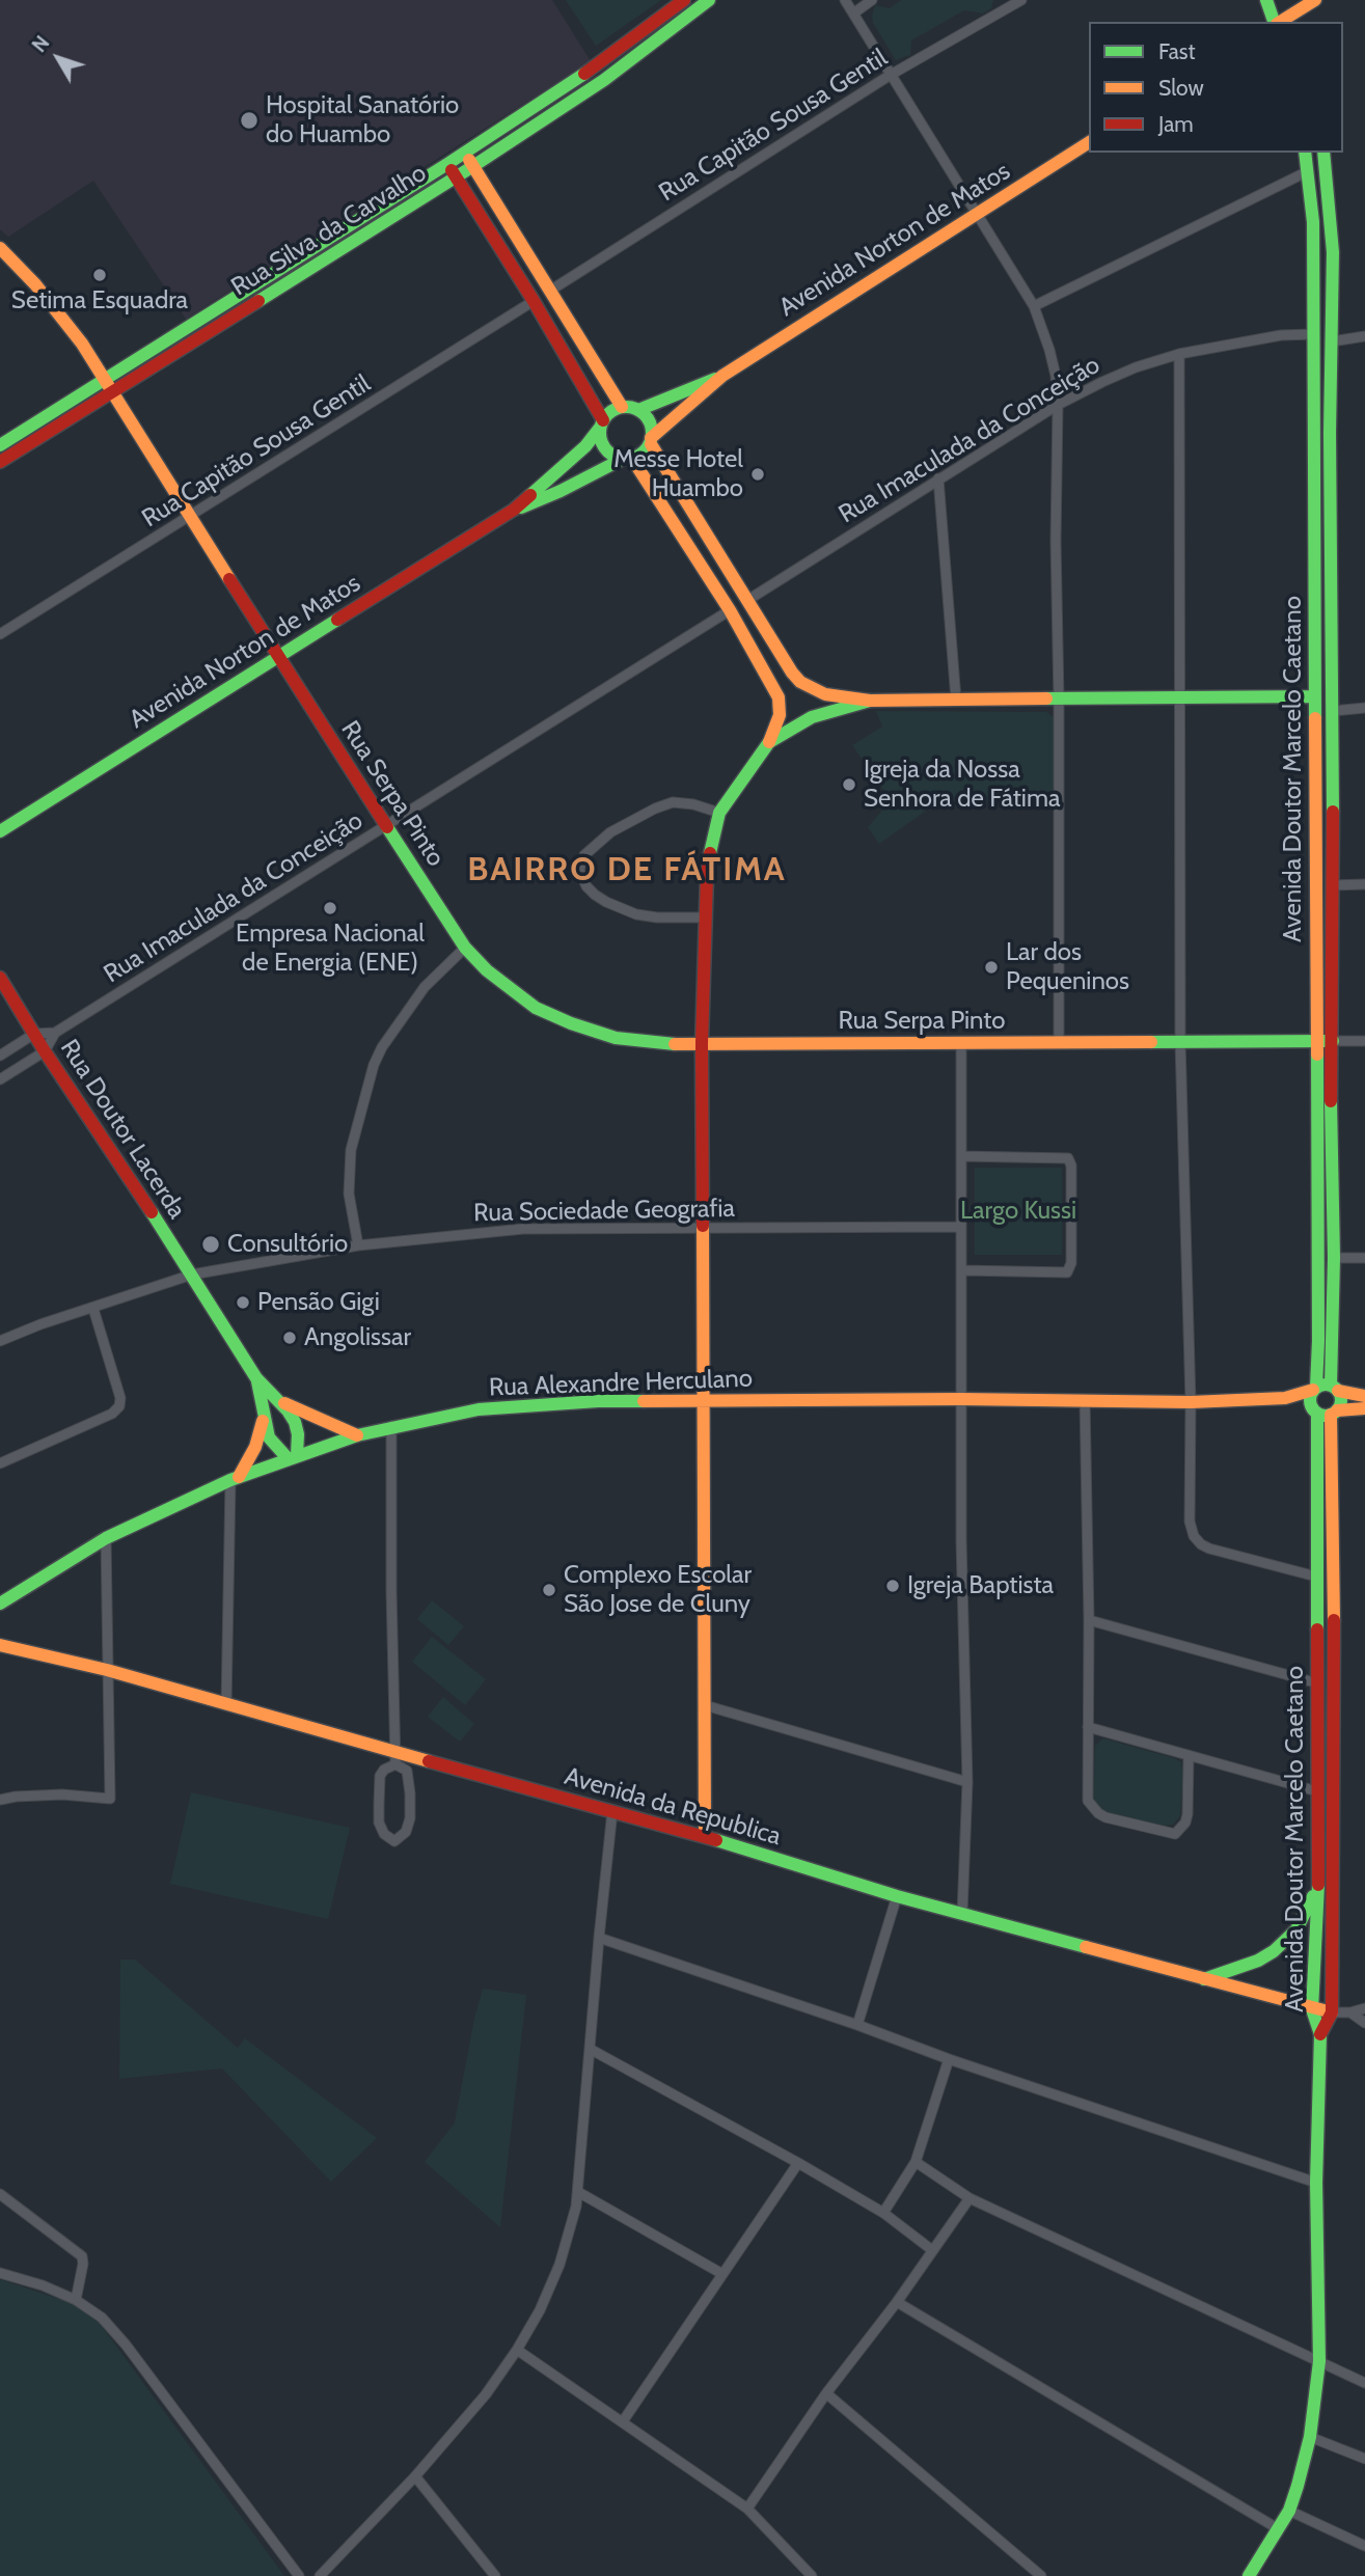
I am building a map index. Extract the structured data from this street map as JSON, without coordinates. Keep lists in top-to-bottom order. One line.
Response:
{"streets":{"street":["Rua Capitão Sousa Gentil","Rua Silva da Carvalho","Avenida Norton de Matos","Rua Imaculada da Conceição","Avenida Doutor Marcelo Caetano","Rua Serpa Pinto","Rua Doutor Lacerda","Rua Sociedade Geografia","Rua Alexandre Herculano","Avenida da Republica"]},"crossings":[["Rua Capitão Sousa Gentil","Rua Serpa Pinto"],["Rua Silva da Carvalho","Rua Serpa Pinto"],["Avenida Norton de Matos","Rua Serpa Pinto"],["Rua Imaculada da Conceição","Avenida Doutor Marcelo Caetano"],["Rua Imaculada da Conceição","Rua Serpa Pinto"],["Rua Imaculada da Conceição","Rua Doutor Lacerda"],["Avenida Doutor Marcelo Caetano","Rua Serpa Pinto"],["Avenida Doutor Marcelo Caetano","Rua Alexandre Herculano"],["Avenida Doutor Marcelo Caetano","Avenida da Republica"],["Rua Doutor Lacerda","Rua Sociedade Geografia"],["Rua Doutor Lacerda","Rua Alexandre Herculano"]],"districts":["BAIRRO DE FÁTIMA"],"parks":["Largo Kussi"],"places":["Hospital Sanatório do Huambo","Setima Esquadra","Messe Hotel Huambo","Igreja da Nossa Senhora de Fátima","Empresa Nacional de Energia (ENE)","Lar dos Pequeninos","Consultório","Pensão Gigi","Angolissar","Igreja Baptista","Complexo Escolar São Jose de Cluny"],"legend":["Fast","Slow","Jam"],"north":"top left"}
